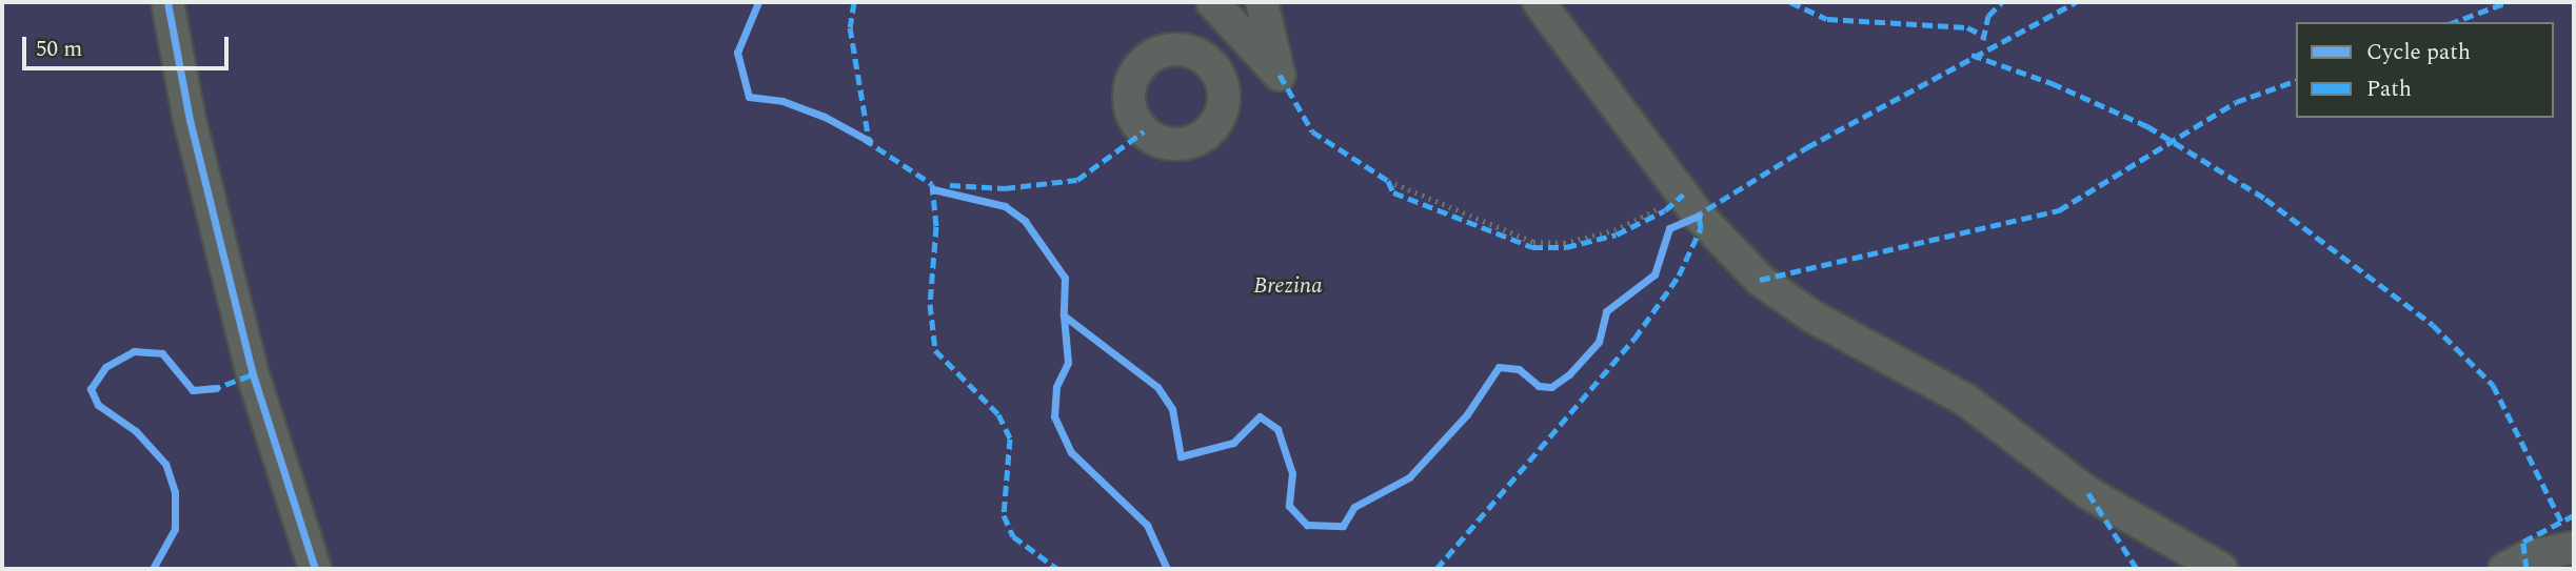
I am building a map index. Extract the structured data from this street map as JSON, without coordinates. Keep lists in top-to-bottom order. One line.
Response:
{"parks":["Brezina"],"legend":["Cycle path","Path"],"scale_bar":"50 m"}
